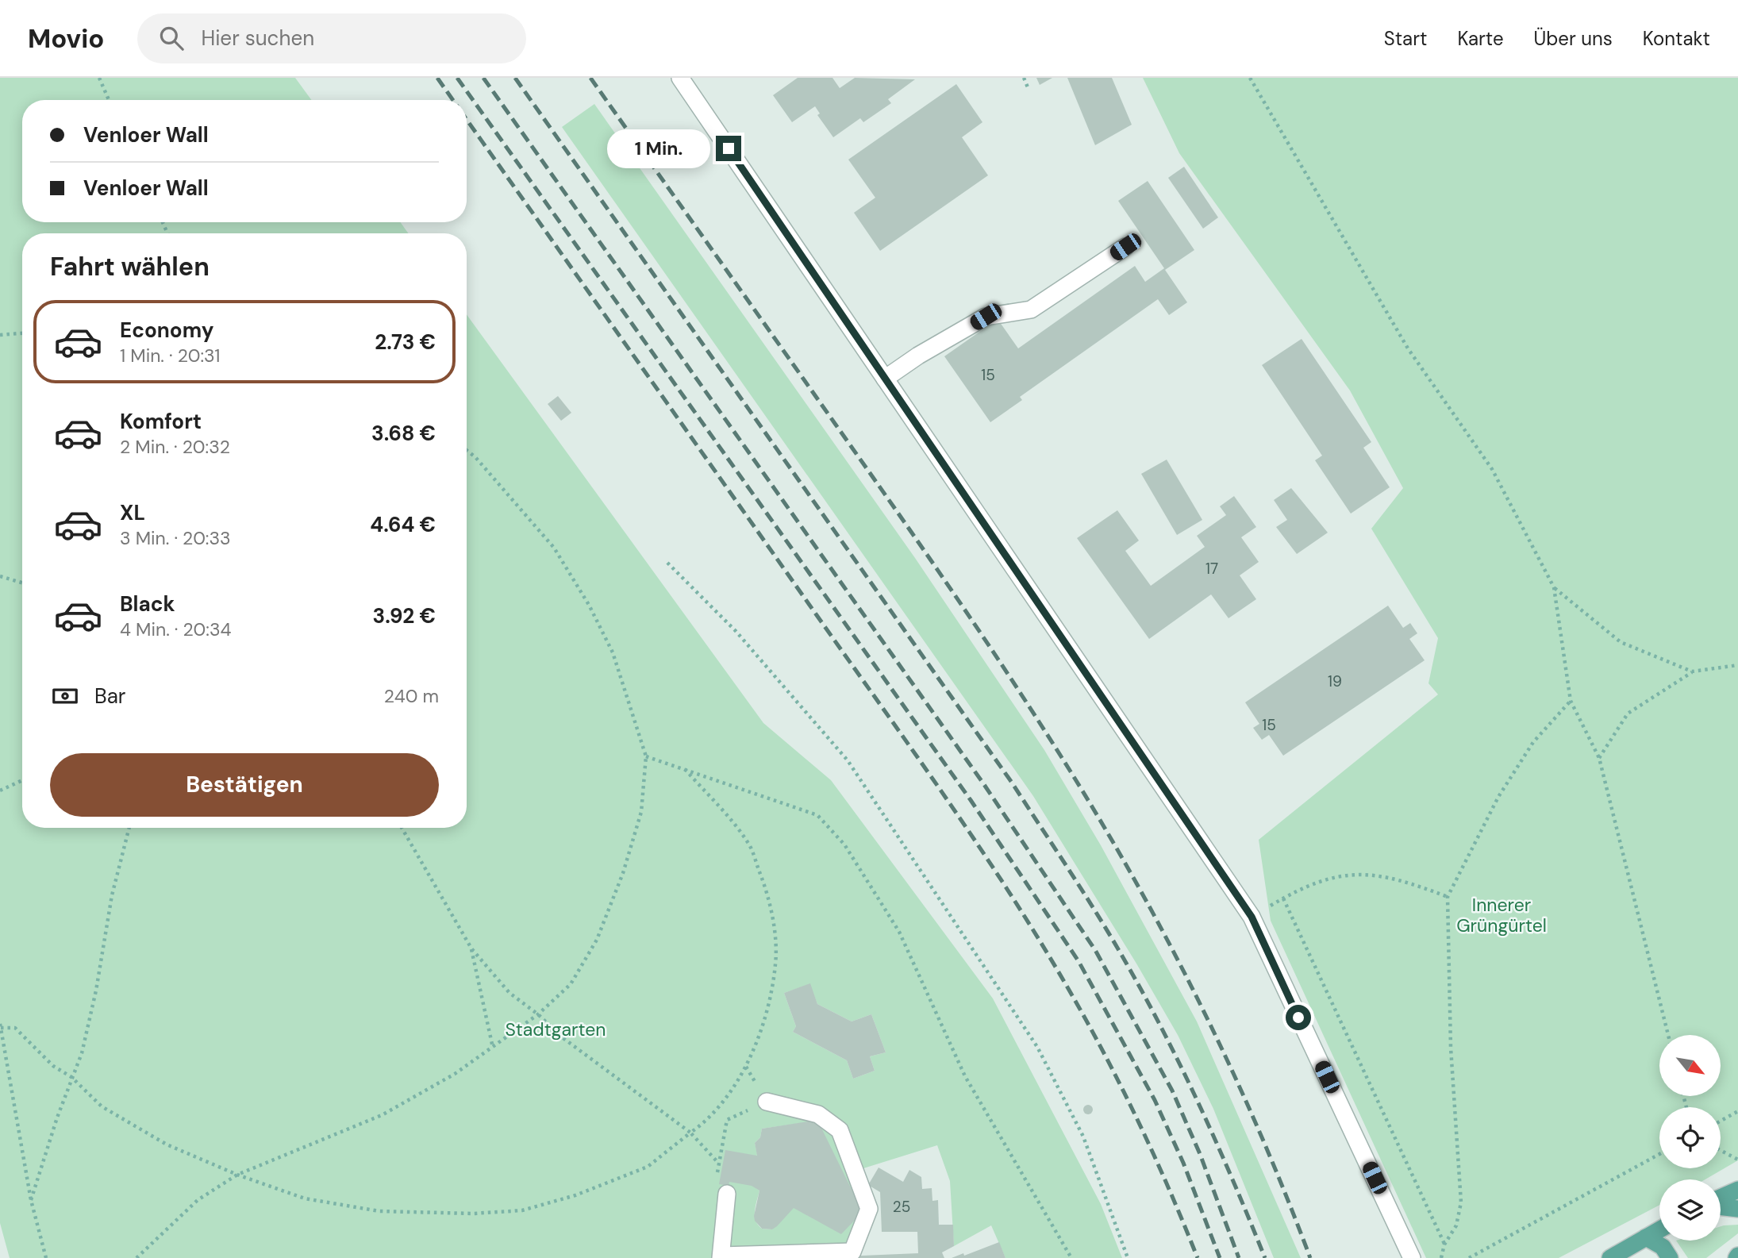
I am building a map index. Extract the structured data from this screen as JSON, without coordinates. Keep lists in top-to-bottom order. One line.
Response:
{"parks":["Innerer Grüngürtel","Stadtgarten"],"house_numbers":["15","17","19","15","25"],"north":"bottom right","page":{"header":"Movio","search":"Hier suchen","nav":["Start","Karte","Über uns","Kontakt"],"banner":["Venloer Wall","Venloer Wall"],"bubble":"1 Min.","heading":"Fahrt wählen","list":[{"name":"Economy","note":"1 Min. · 20:31","value":"2.73 €"},{"name":"Komfort","note":"2 Min. · 20:32","value":"3.68 €"},{"name":"XL","note":"3 Min. · 20:33","value":"4.64 €"},{"name":"Black","note":"4 Min. · 20:34","value":"3.92 €"}],"pay":["Bar","240 m"],"buttons":"Bestätigen"}}
